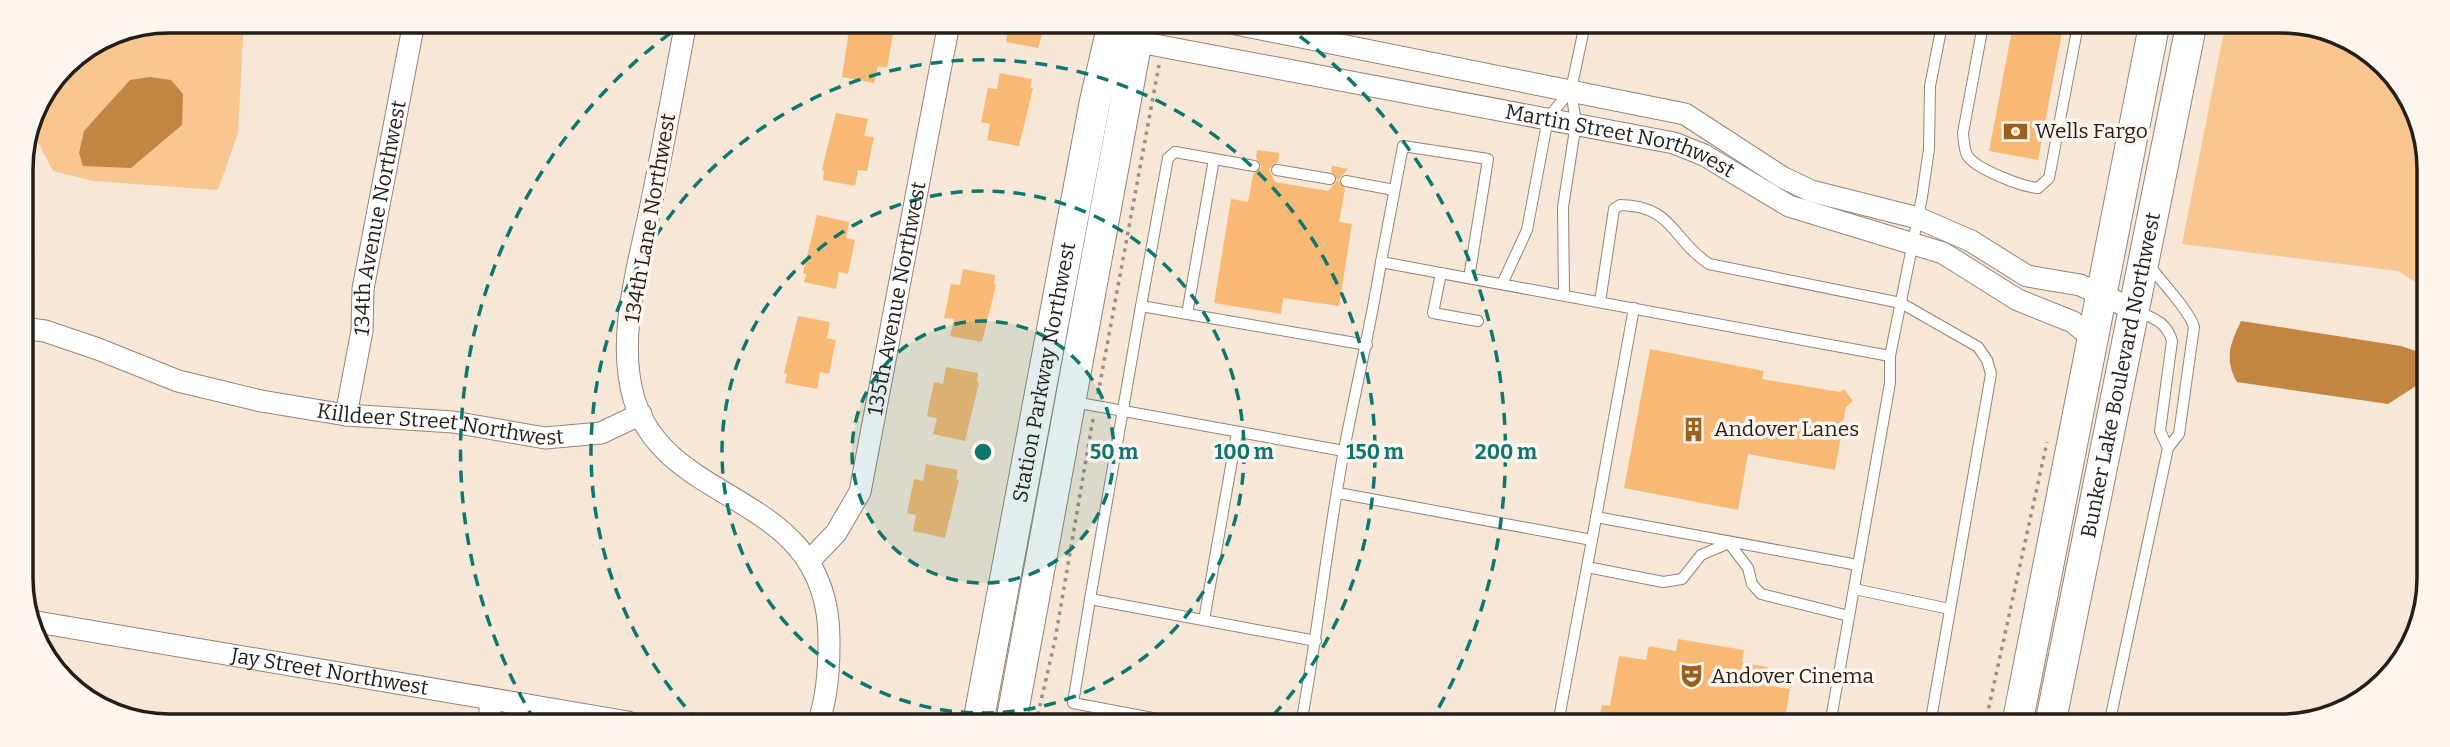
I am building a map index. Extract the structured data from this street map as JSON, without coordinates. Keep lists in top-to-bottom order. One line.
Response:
{"streets":{"main road":["Station Parkway Northwest","Bunker Lake Boulevard Northwest"],"street":["Martin Street Northwest","134th Avenue Northwest","134th Lane Northwest","135th Avenue Northwest","Killdeer Street Northwest","Jay Street Northwest"]},"crossings":[["Martin Street Northwest","Station Parkway Northwest"],["Martin Street Northwest","Bunker Lake Boulevard Northwest"],["134th Avenue Northwest","Killdeer Street Northwest"],["134th Lane Northwest","Killdeer Street Northwest"]],"places":{"bank":["Wells Fargo"],"building":["Andover Lanes"],"theatre":["Andover Cinema"]},"rings":["50 m","100 m","150 m","200 m"]}
